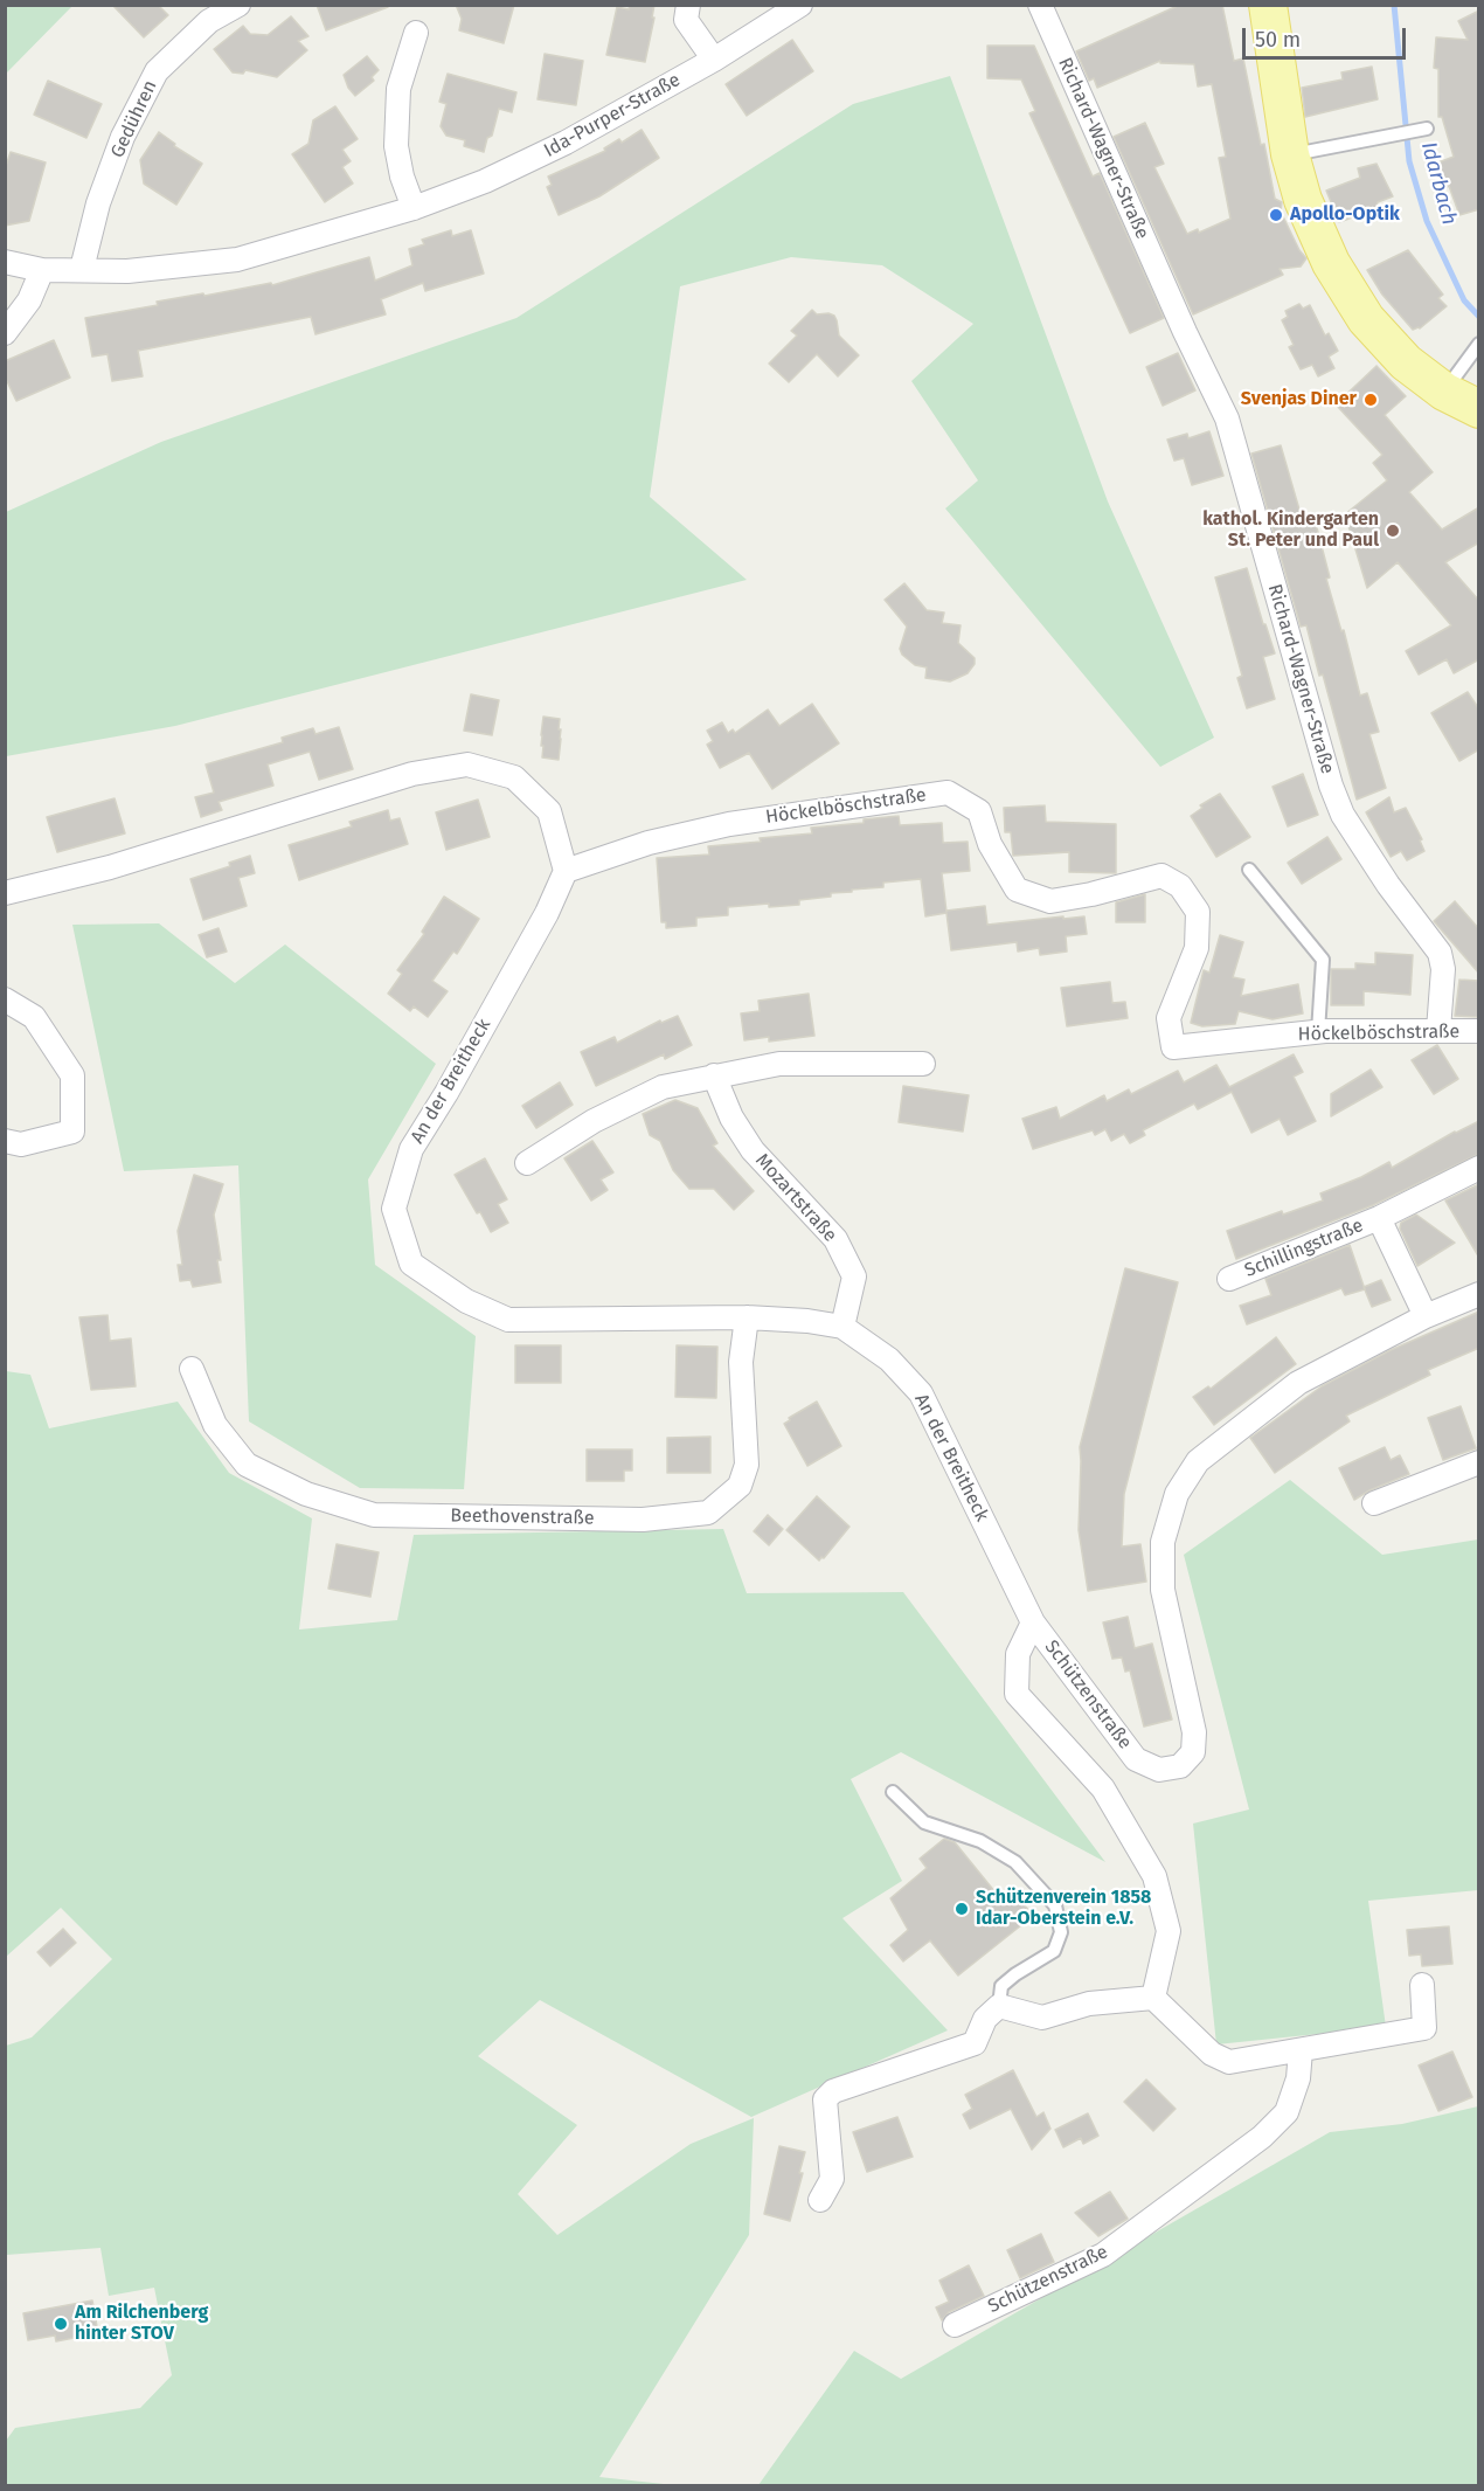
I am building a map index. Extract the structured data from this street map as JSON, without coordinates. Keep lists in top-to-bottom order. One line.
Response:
{"streets":{"street":["Ida-Purper-Straße","Gedühren","Richard-Wagner-Straße","Höckelböschstraße","An der Breitheck","Mozartstraße","Schillingstraße","Beethovenstraße","Schützenstraße"]},"crossings":[["Ida-Purper-Straße","Gedühren"],["Richard-Wagner-Straße","Höckelböschstraße"],["Höckelböschstraße","An der Breitheck"],["An der Breitheck","Mozartstraße"],["An der Breitheck","Beethovenstraße"],["An der Breitheck","Schützenstraße"],["Schillingstraße","Schützenstraße"]],"water":["Idarbach"],"places":["Apollo-Optik","Svenjas Diner","kathol. Kindergarten St. Peter und Paul","Schützenverein 1858 Idar-Oberstein e.V.","Am Rilchenberg hinter STOV"],"scale_bar":"50 m"}
